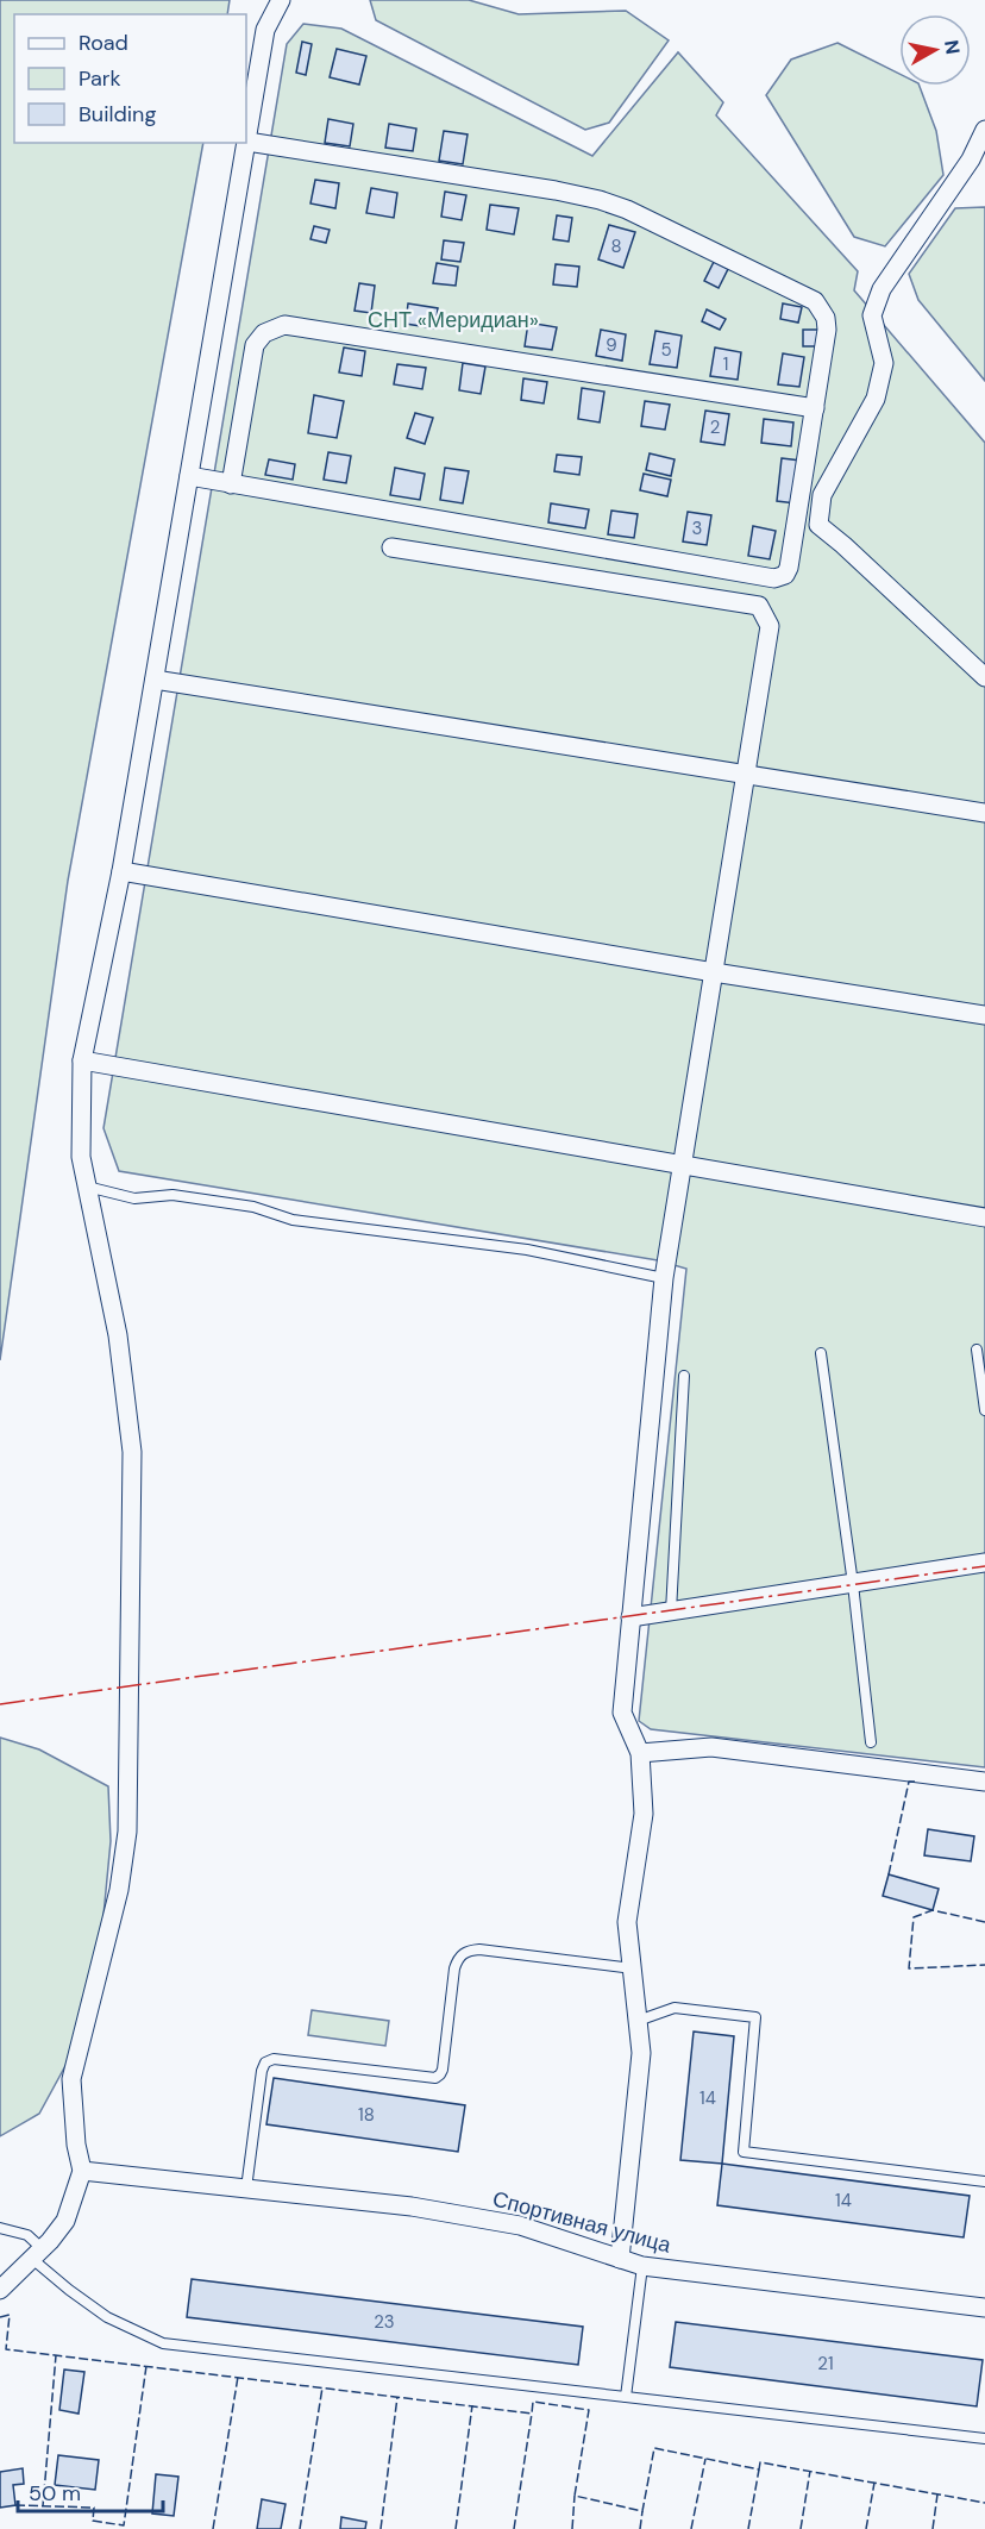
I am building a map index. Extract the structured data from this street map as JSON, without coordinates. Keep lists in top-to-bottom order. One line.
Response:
{"streets":{"street":["Спортивная улица"]},"parks":["СНТ «Меридиан»"],"house_numbers":["8","9","5","1","2","3","14","18","14","23","21"],"legend":["Road","Park","Building"],"scale_bar":"50 m","north":"right"}
